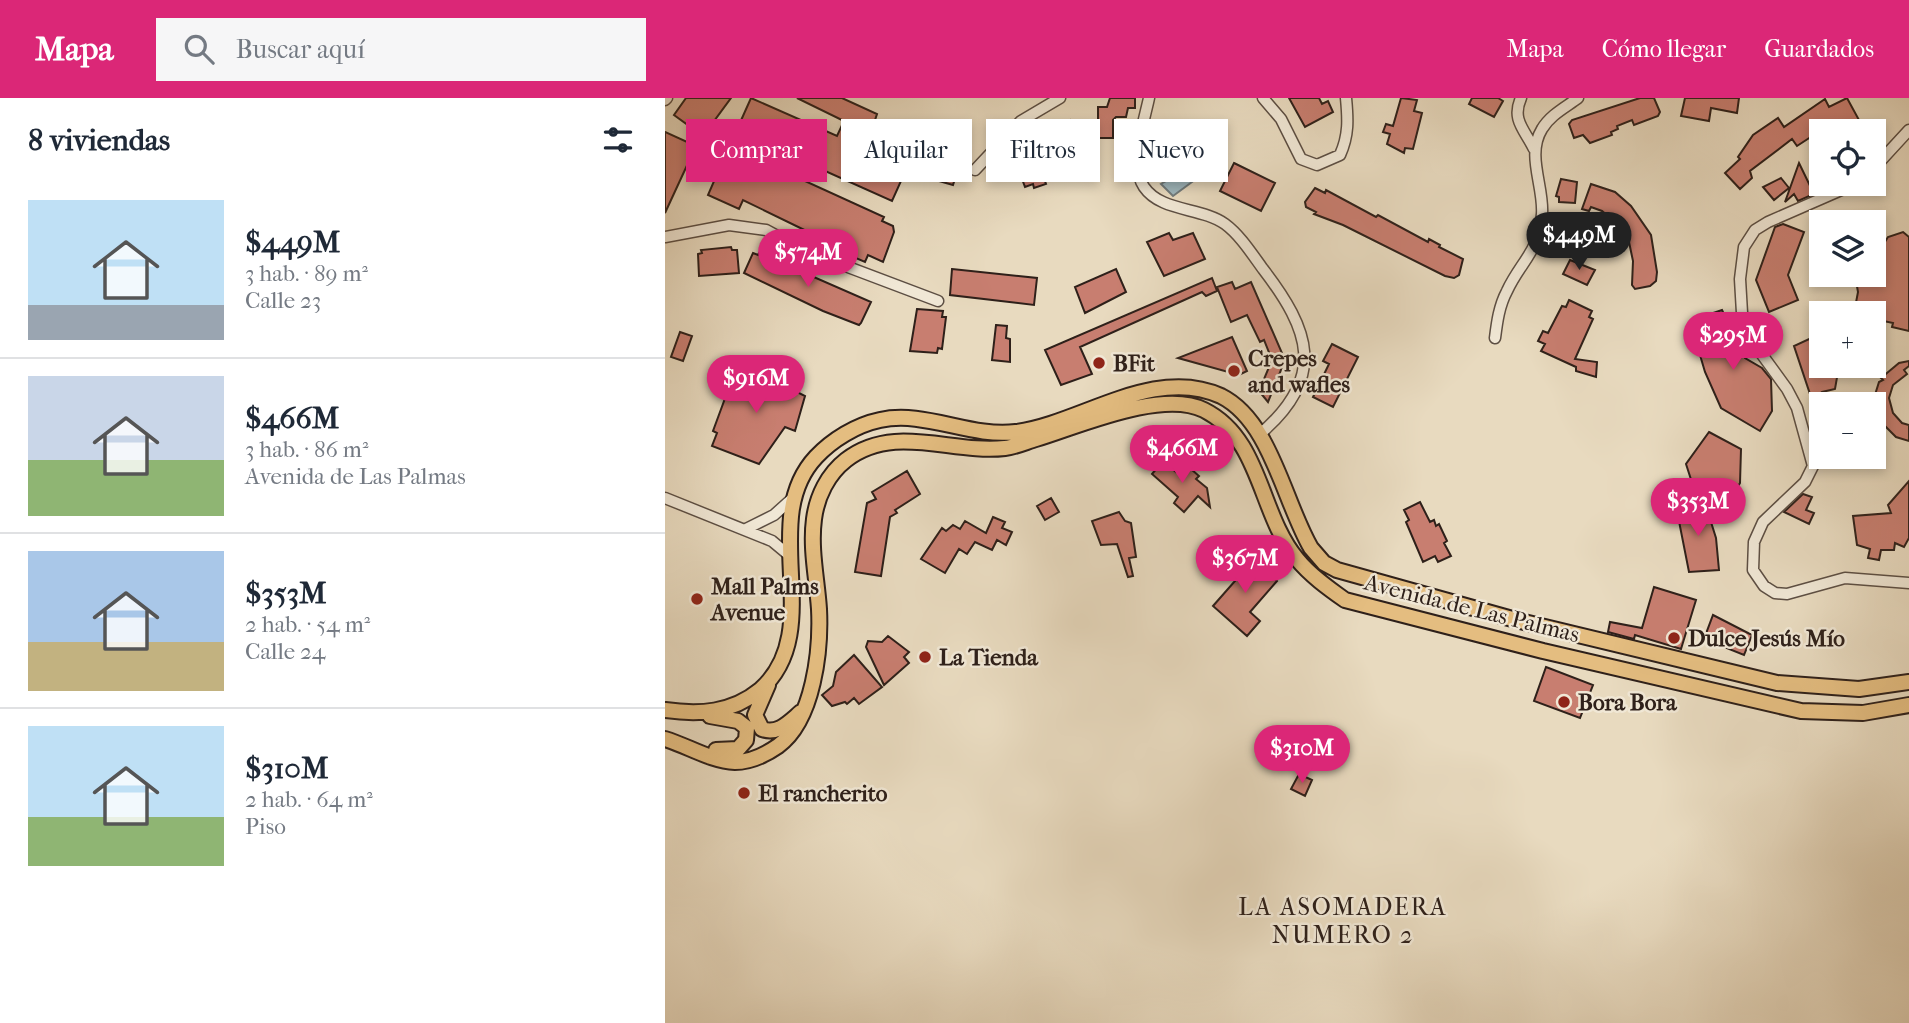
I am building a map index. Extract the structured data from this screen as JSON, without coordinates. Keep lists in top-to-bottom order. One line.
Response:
{"streets":{"main road":["Avenida de Las Palmas"]},"districts":["LA ASOMADERA NUMERO 2"],"places":["BFit","Crepes and wafles","Mall Palms Avenue","Dulce Jesús Mío","La Tienda","Bora Bora","El rancherito"],"page":{"header":"Mapa","search":"Buscar aquí","nav":["Mapa","Cómo llegar","Guardados"],"heading":"8 viviendas","map_buttons":["+","−"],"chip":["Comprar","Alquilar","Filtros","Nuevo"],"list":[{"name":"$449M","note":"3 hab. · 89 m² · Calle 23"},{"name":"$466M","note":"3 hab. · 86 m² · Avenida de Las Palmas"},{"name":"$353M","note":"2 hab. · 54 m² · Calle 24"},{"name":"$310M","note":"2 hab. · 64 m² · Piso"}],"price":["$449M","$574M","$295M","$916M","$466M","$353M","$367M","$310M"]}}
